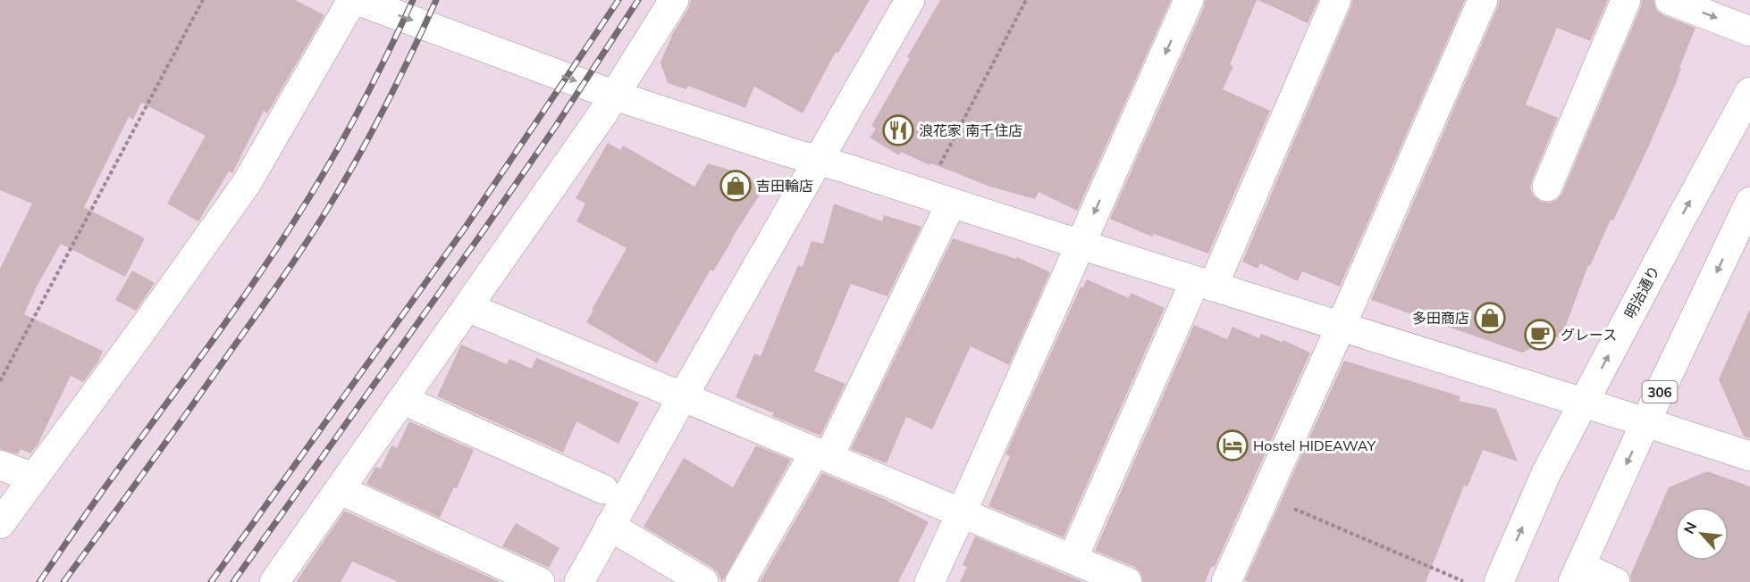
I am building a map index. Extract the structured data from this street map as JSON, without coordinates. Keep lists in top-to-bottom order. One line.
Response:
{"streets":{"street":["明治通り","306"]},"places":{"restaurant":["浪花家 南千住店"],"shop":["吉田輪店","多田商店"],"cafe":["グレース"],"hotel":["Hostel HIDEAWAY"]},"north":"top left"}
